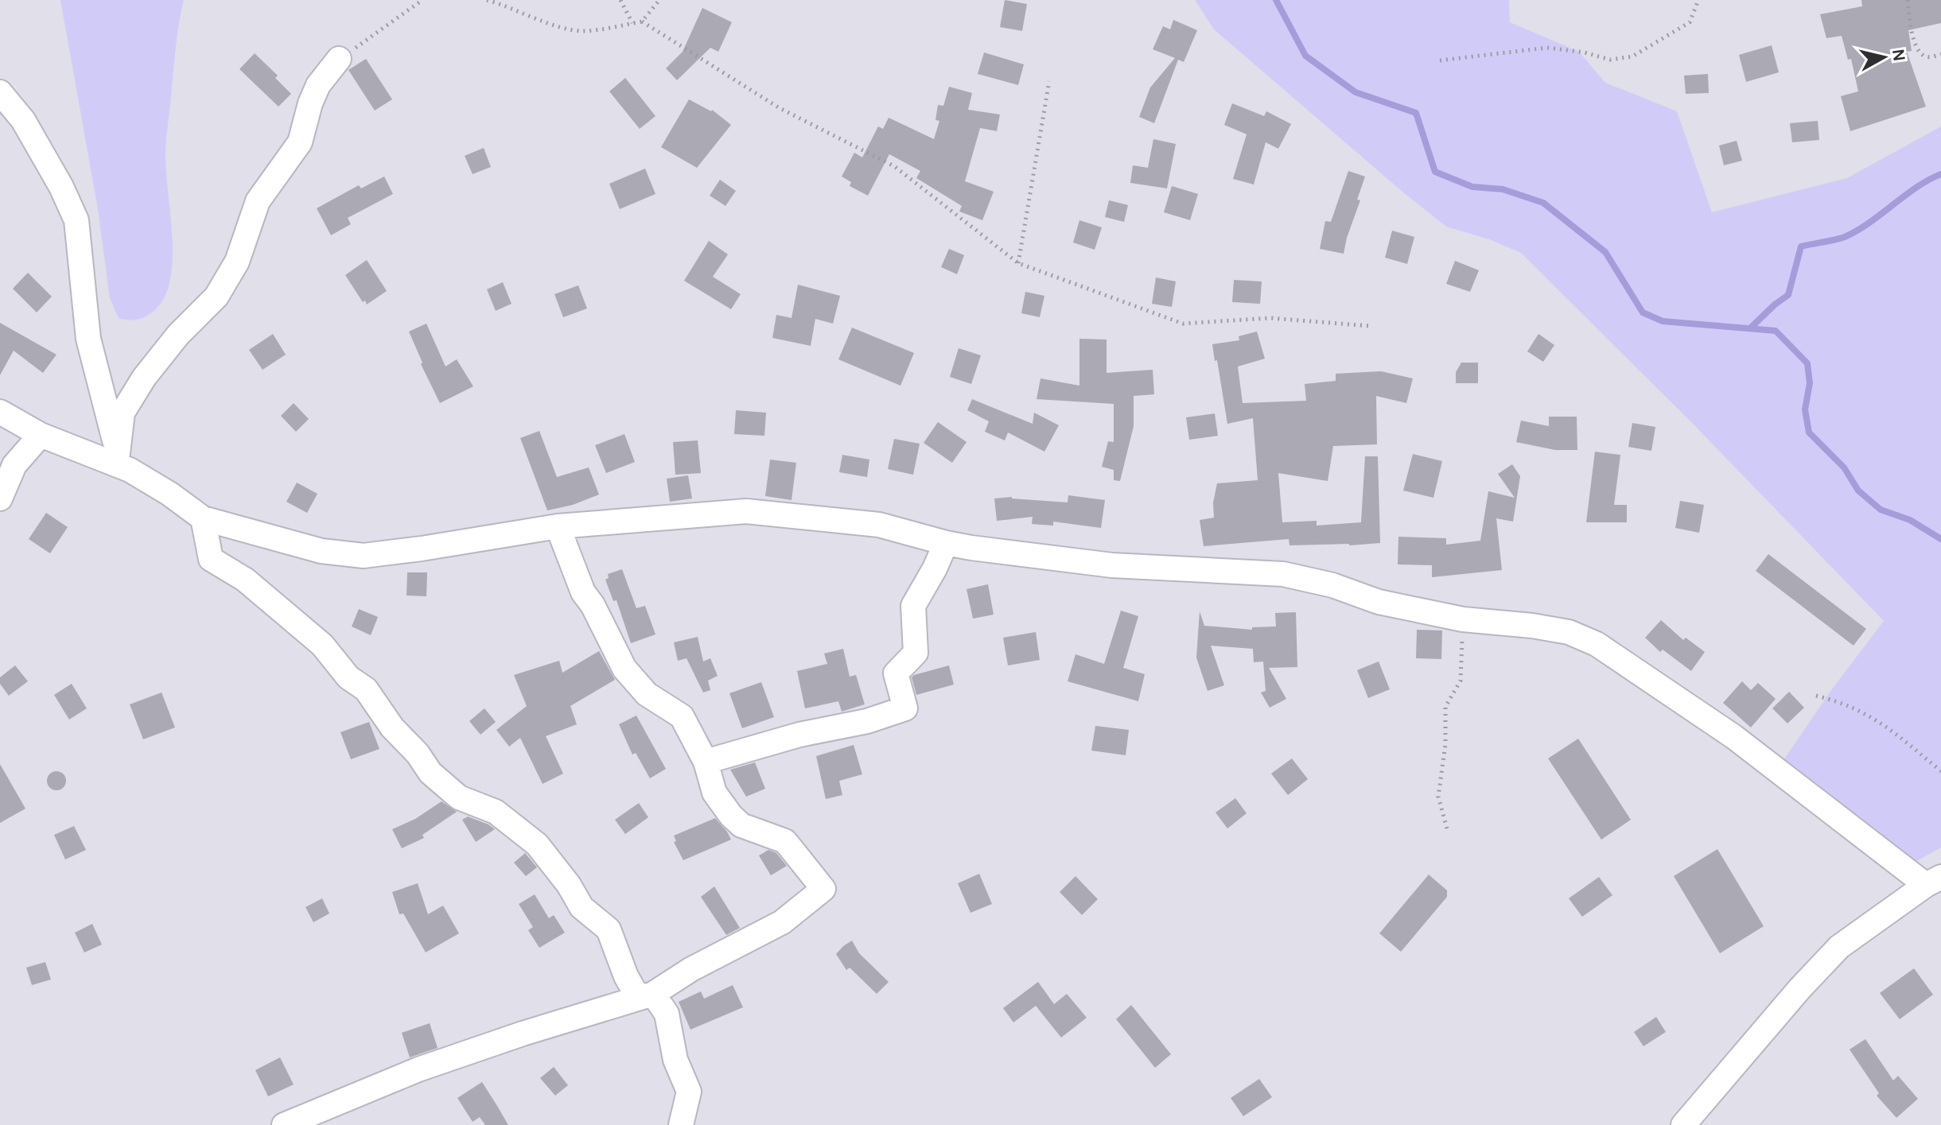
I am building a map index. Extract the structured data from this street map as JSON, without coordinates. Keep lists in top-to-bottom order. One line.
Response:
{"north":"right"}
